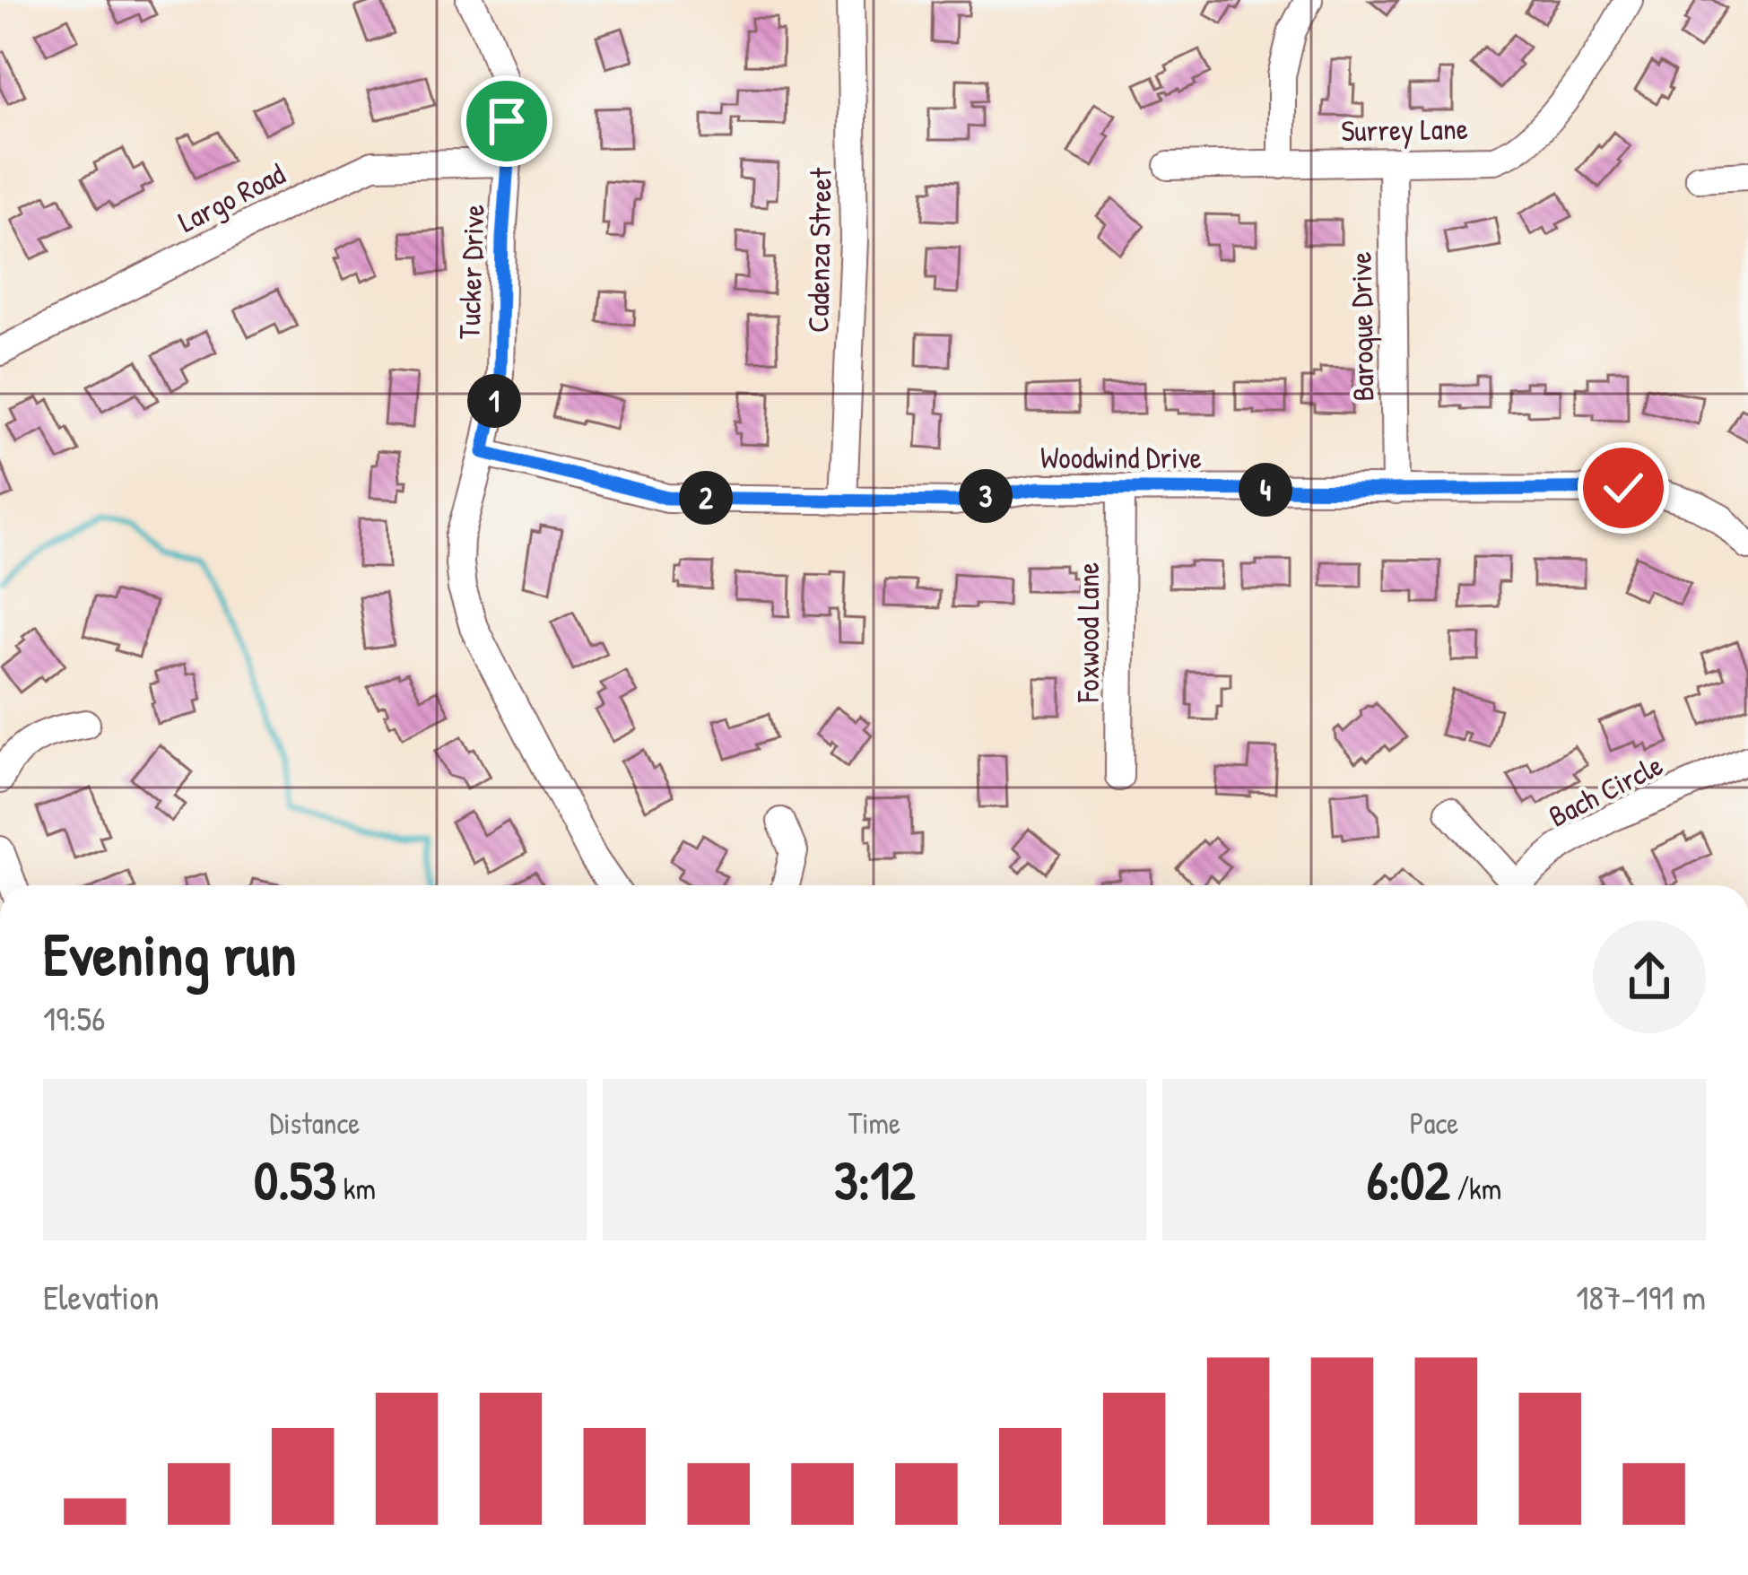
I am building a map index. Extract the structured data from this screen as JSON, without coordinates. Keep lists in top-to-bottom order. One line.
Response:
{"streets":{"street":["Surrey Lane","Largo Road","Cadenza Street","Tucker Drive","Baroque Drive","Woodwind Drive","Foxwood Lane","Bach Circle"]},"crossings":[["Surrey Lane","Baroque Drive"],["Largo Road","Tucker Drive"],["Cadenza Street","Woodwind Drive"],["Tucker Drive","Woodwind Drive"],["Baroque Drive","Woodwind Drive"],["Woodwind Drive","Foxwood Lane"]],"page":{"pins":["1","4","3","2"],"heading":["Evening run","19:56"],"stats":[["Distance","0.53 km"],["Time","3:12"],["Pace","6:02 /km"]],"chart":["Elevation","187–191 m"]}}
